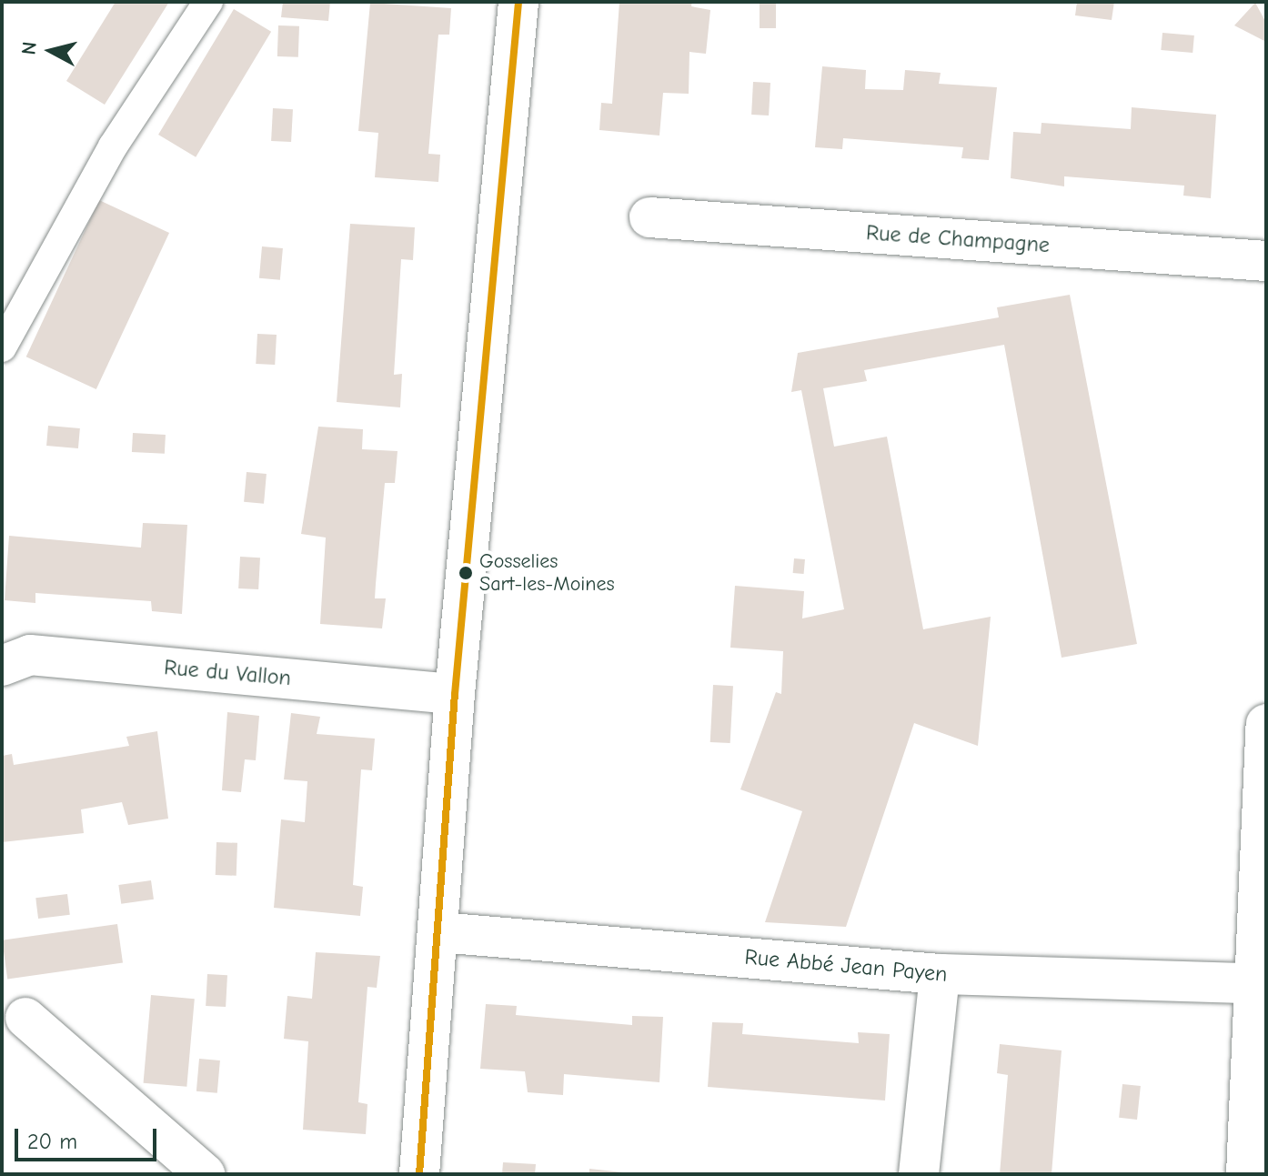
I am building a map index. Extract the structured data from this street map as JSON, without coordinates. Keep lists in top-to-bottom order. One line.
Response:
{"streets":{"street":["Rue de Champagne","Rue du Vallon","Rue Abbé Jean Payen"]},"places":["Gosselies Sart-les-Moines"],"scale_bar":"20 m","north":"left"}
